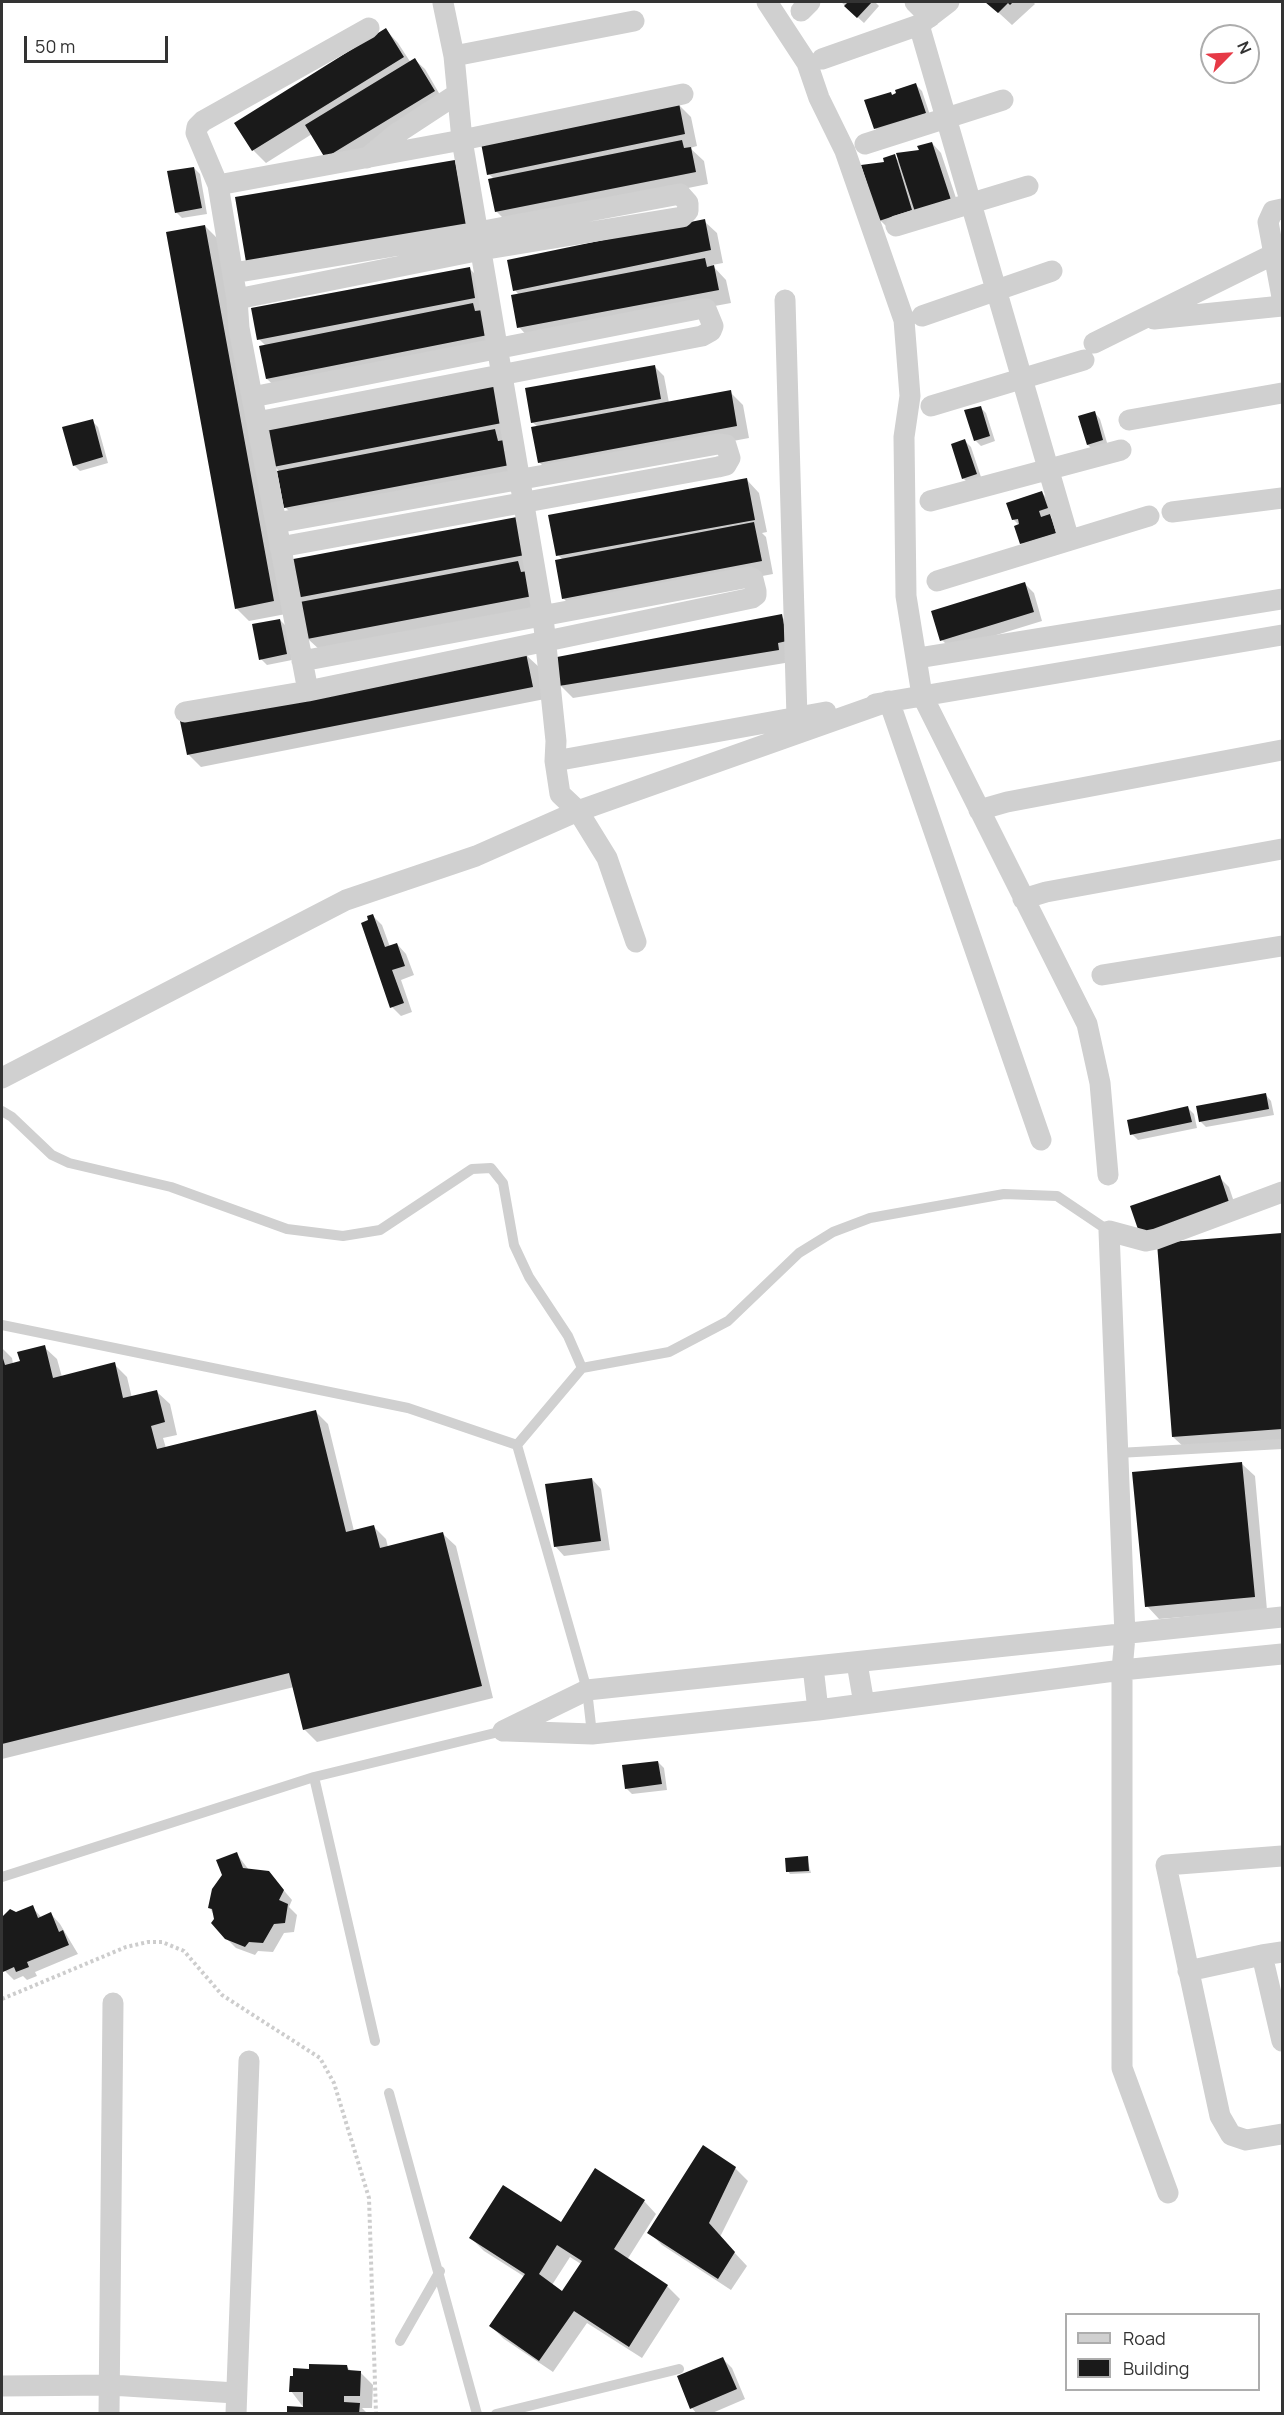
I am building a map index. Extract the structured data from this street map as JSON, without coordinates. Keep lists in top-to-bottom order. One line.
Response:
{"legend":["Road","Building"],"scale_bar":"50 m","north":"top right"}
